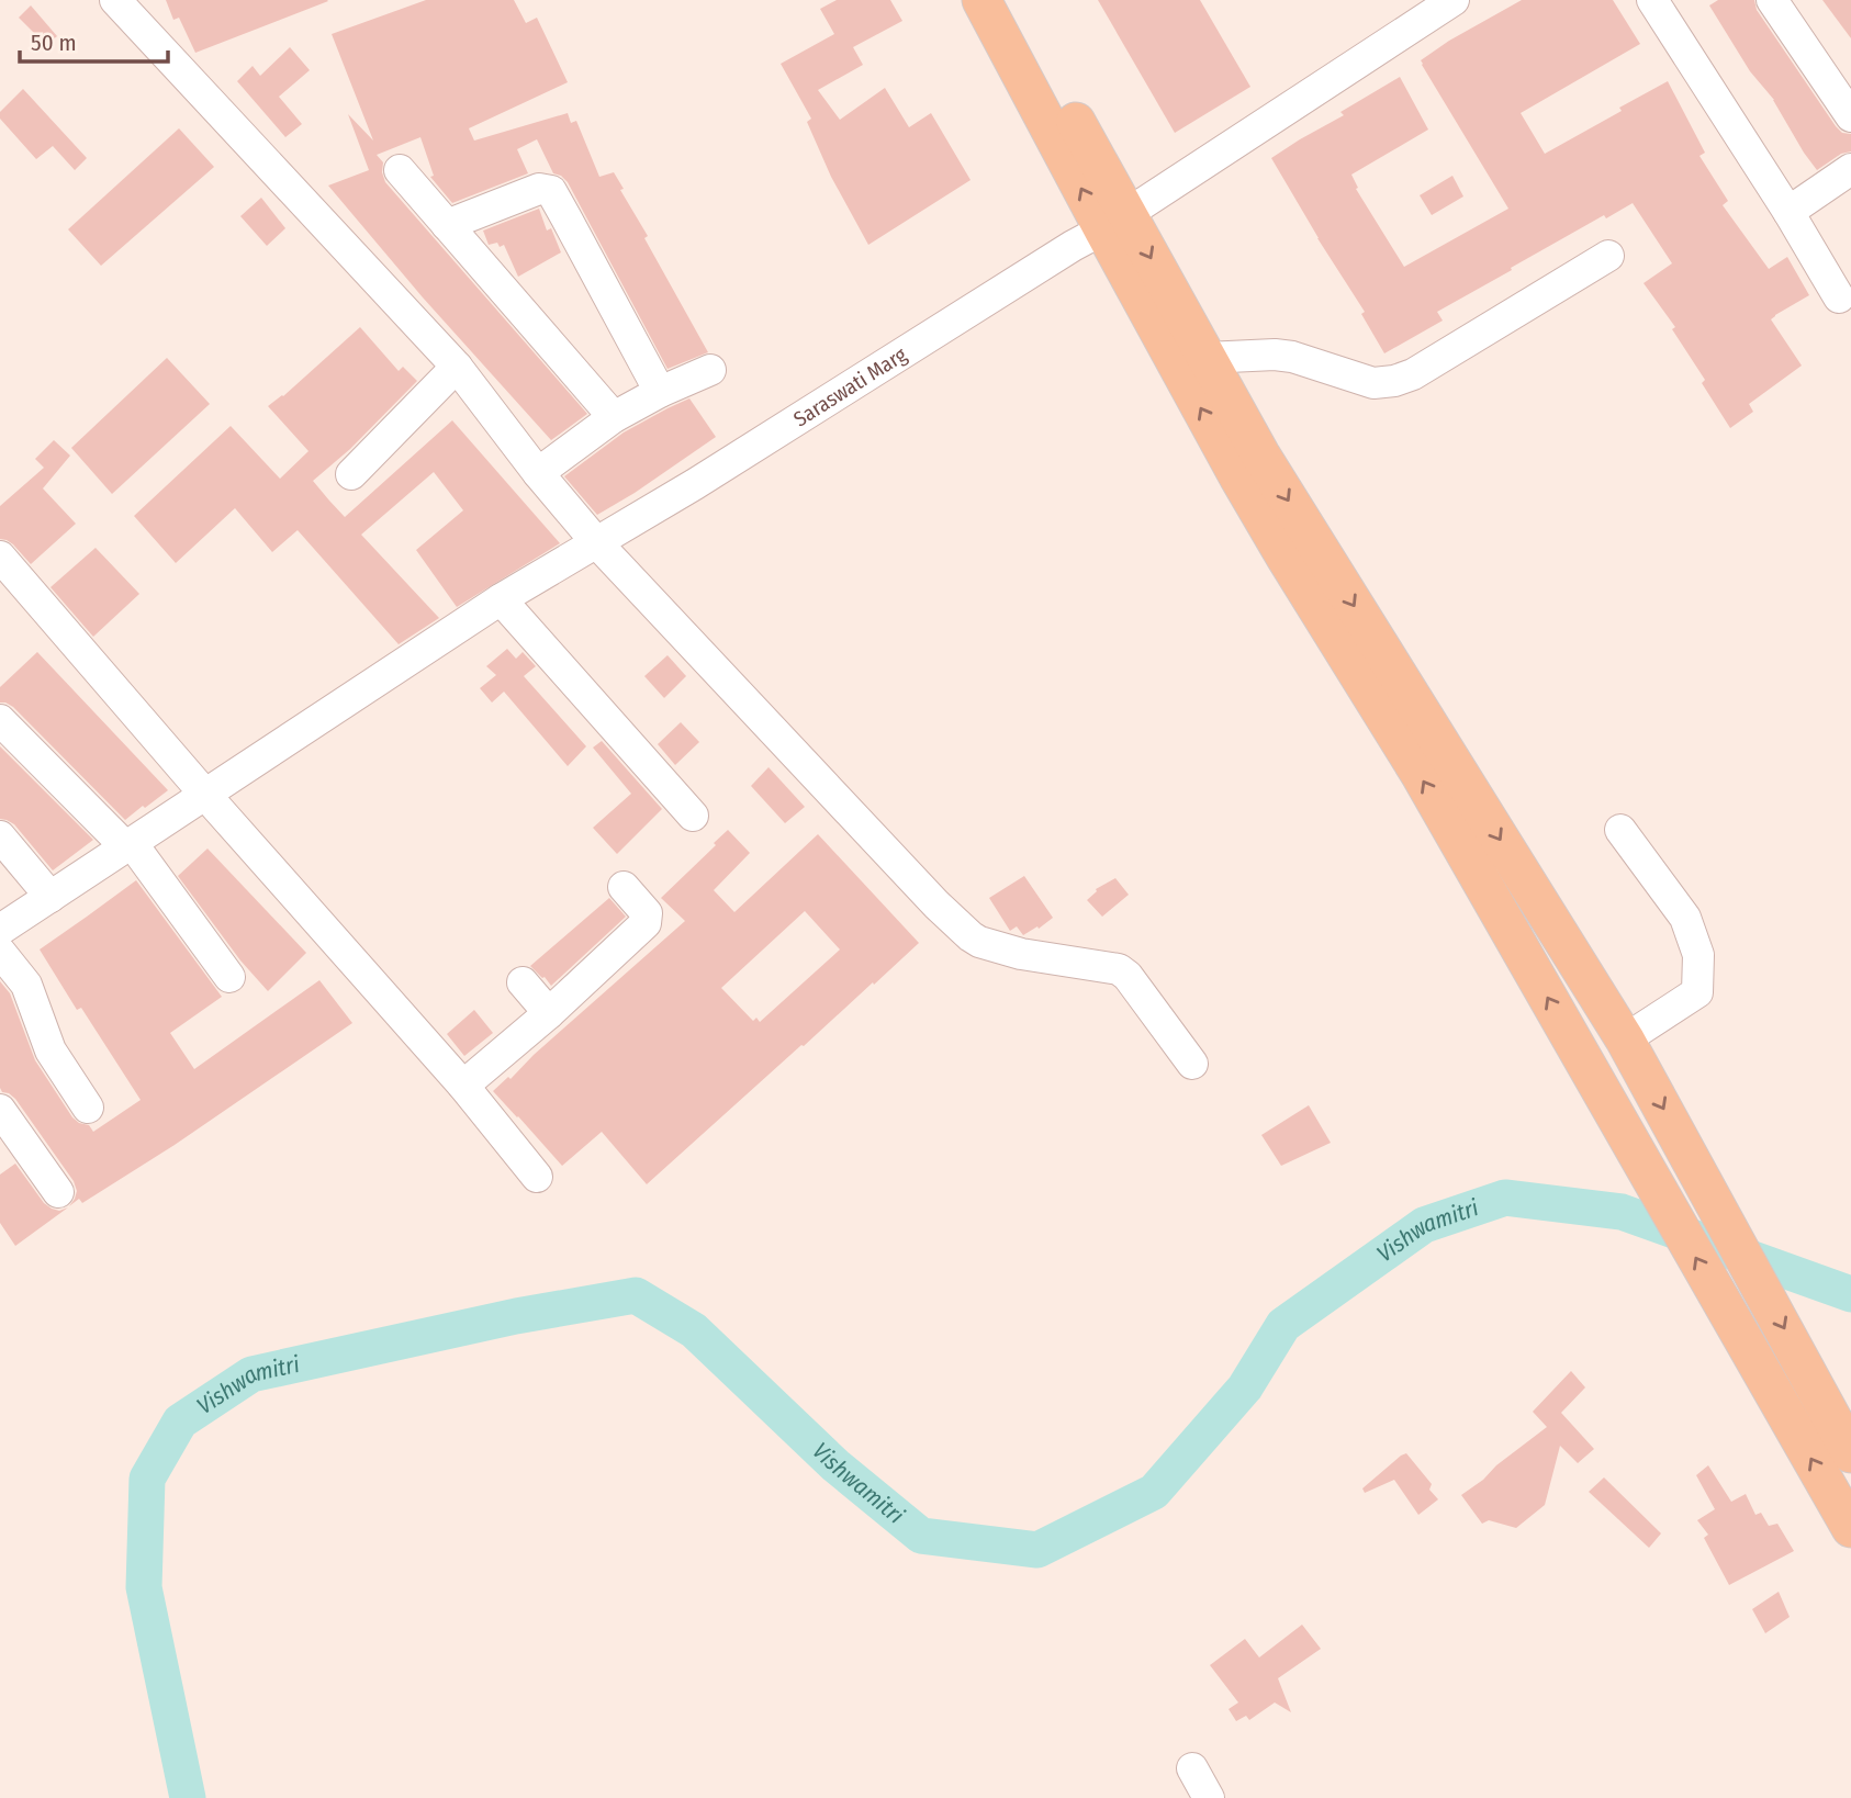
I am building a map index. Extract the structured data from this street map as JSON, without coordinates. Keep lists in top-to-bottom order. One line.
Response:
{"streets":{"street":["Saraswati Marg"]},"water":["Vishwamitri"],"scale_bar":"50 m"}
